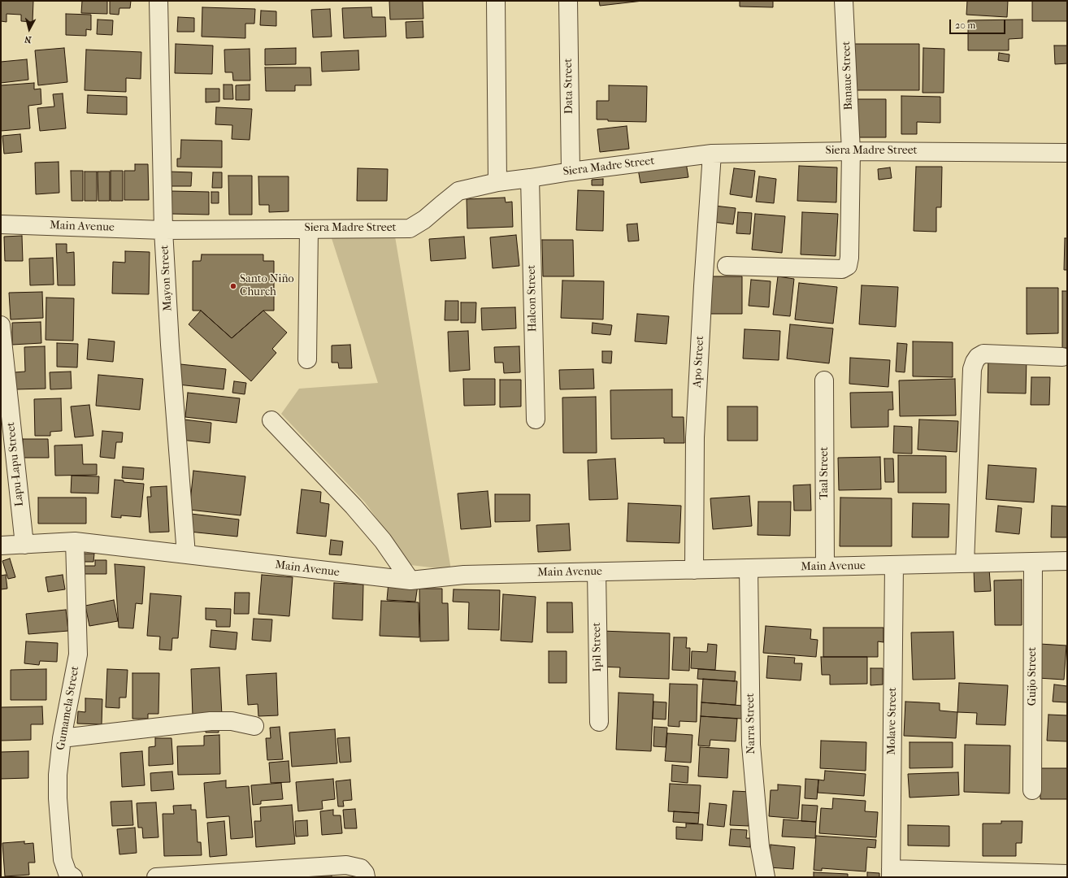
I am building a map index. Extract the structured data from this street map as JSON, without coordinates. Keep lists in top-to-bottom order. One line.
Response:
{"streets":{"street":["Banaue Street","Data Street","Siera Madre Street","Main Avenue","Mayon Street","Halcon Street","Apo Street","Lapu-Lapu Street","Taal Street","Ipil Street","Guijo Street","Gumamela Street","Molave Street","Narra Street"]},"crossings":[["Banaue Street","Siera Madre Street"],["Data Street","Siera Madre Street"],["Siera Madre Street","Main Avenue"],["Siera Madre Street","Mayon Street"],["Siera Madre Street","Halcon Street"],["Siera Madre Street","Apo Street"],["Main Avenue","Mayon Street"],["Main Avenue","Apo Street"],["Main Avenue","Lapu-Lapu Street"],["Main Avenue","Taal Street"],["Main Avenue","Ipil Street"],["Main Avenue","Guijo Street"],["Main Avenue","Gumamela Street"],["Main Avenue","Molave Street"],["Main Avenue","Narra Street"]],"places":["Santo Niño Church"],"scale_bar":"20 m","north":"bottom"}
